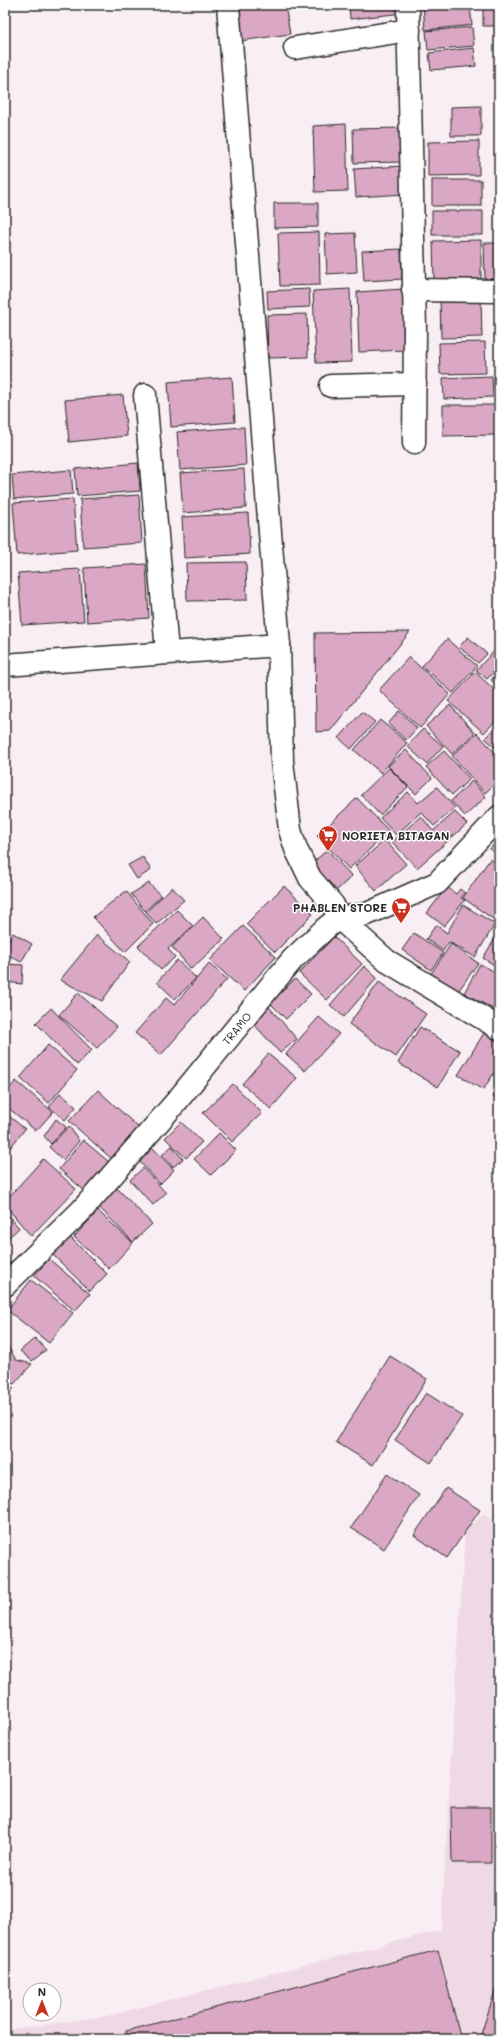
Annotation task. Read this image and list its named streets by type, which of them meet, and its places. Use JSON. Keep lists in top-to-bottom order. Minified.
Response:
{"streets":{"street":["TRAMO"]},"places":{"supermarket":["NORIETA BITAGAN","PHABLEN STORE"]},"north":"top"}
